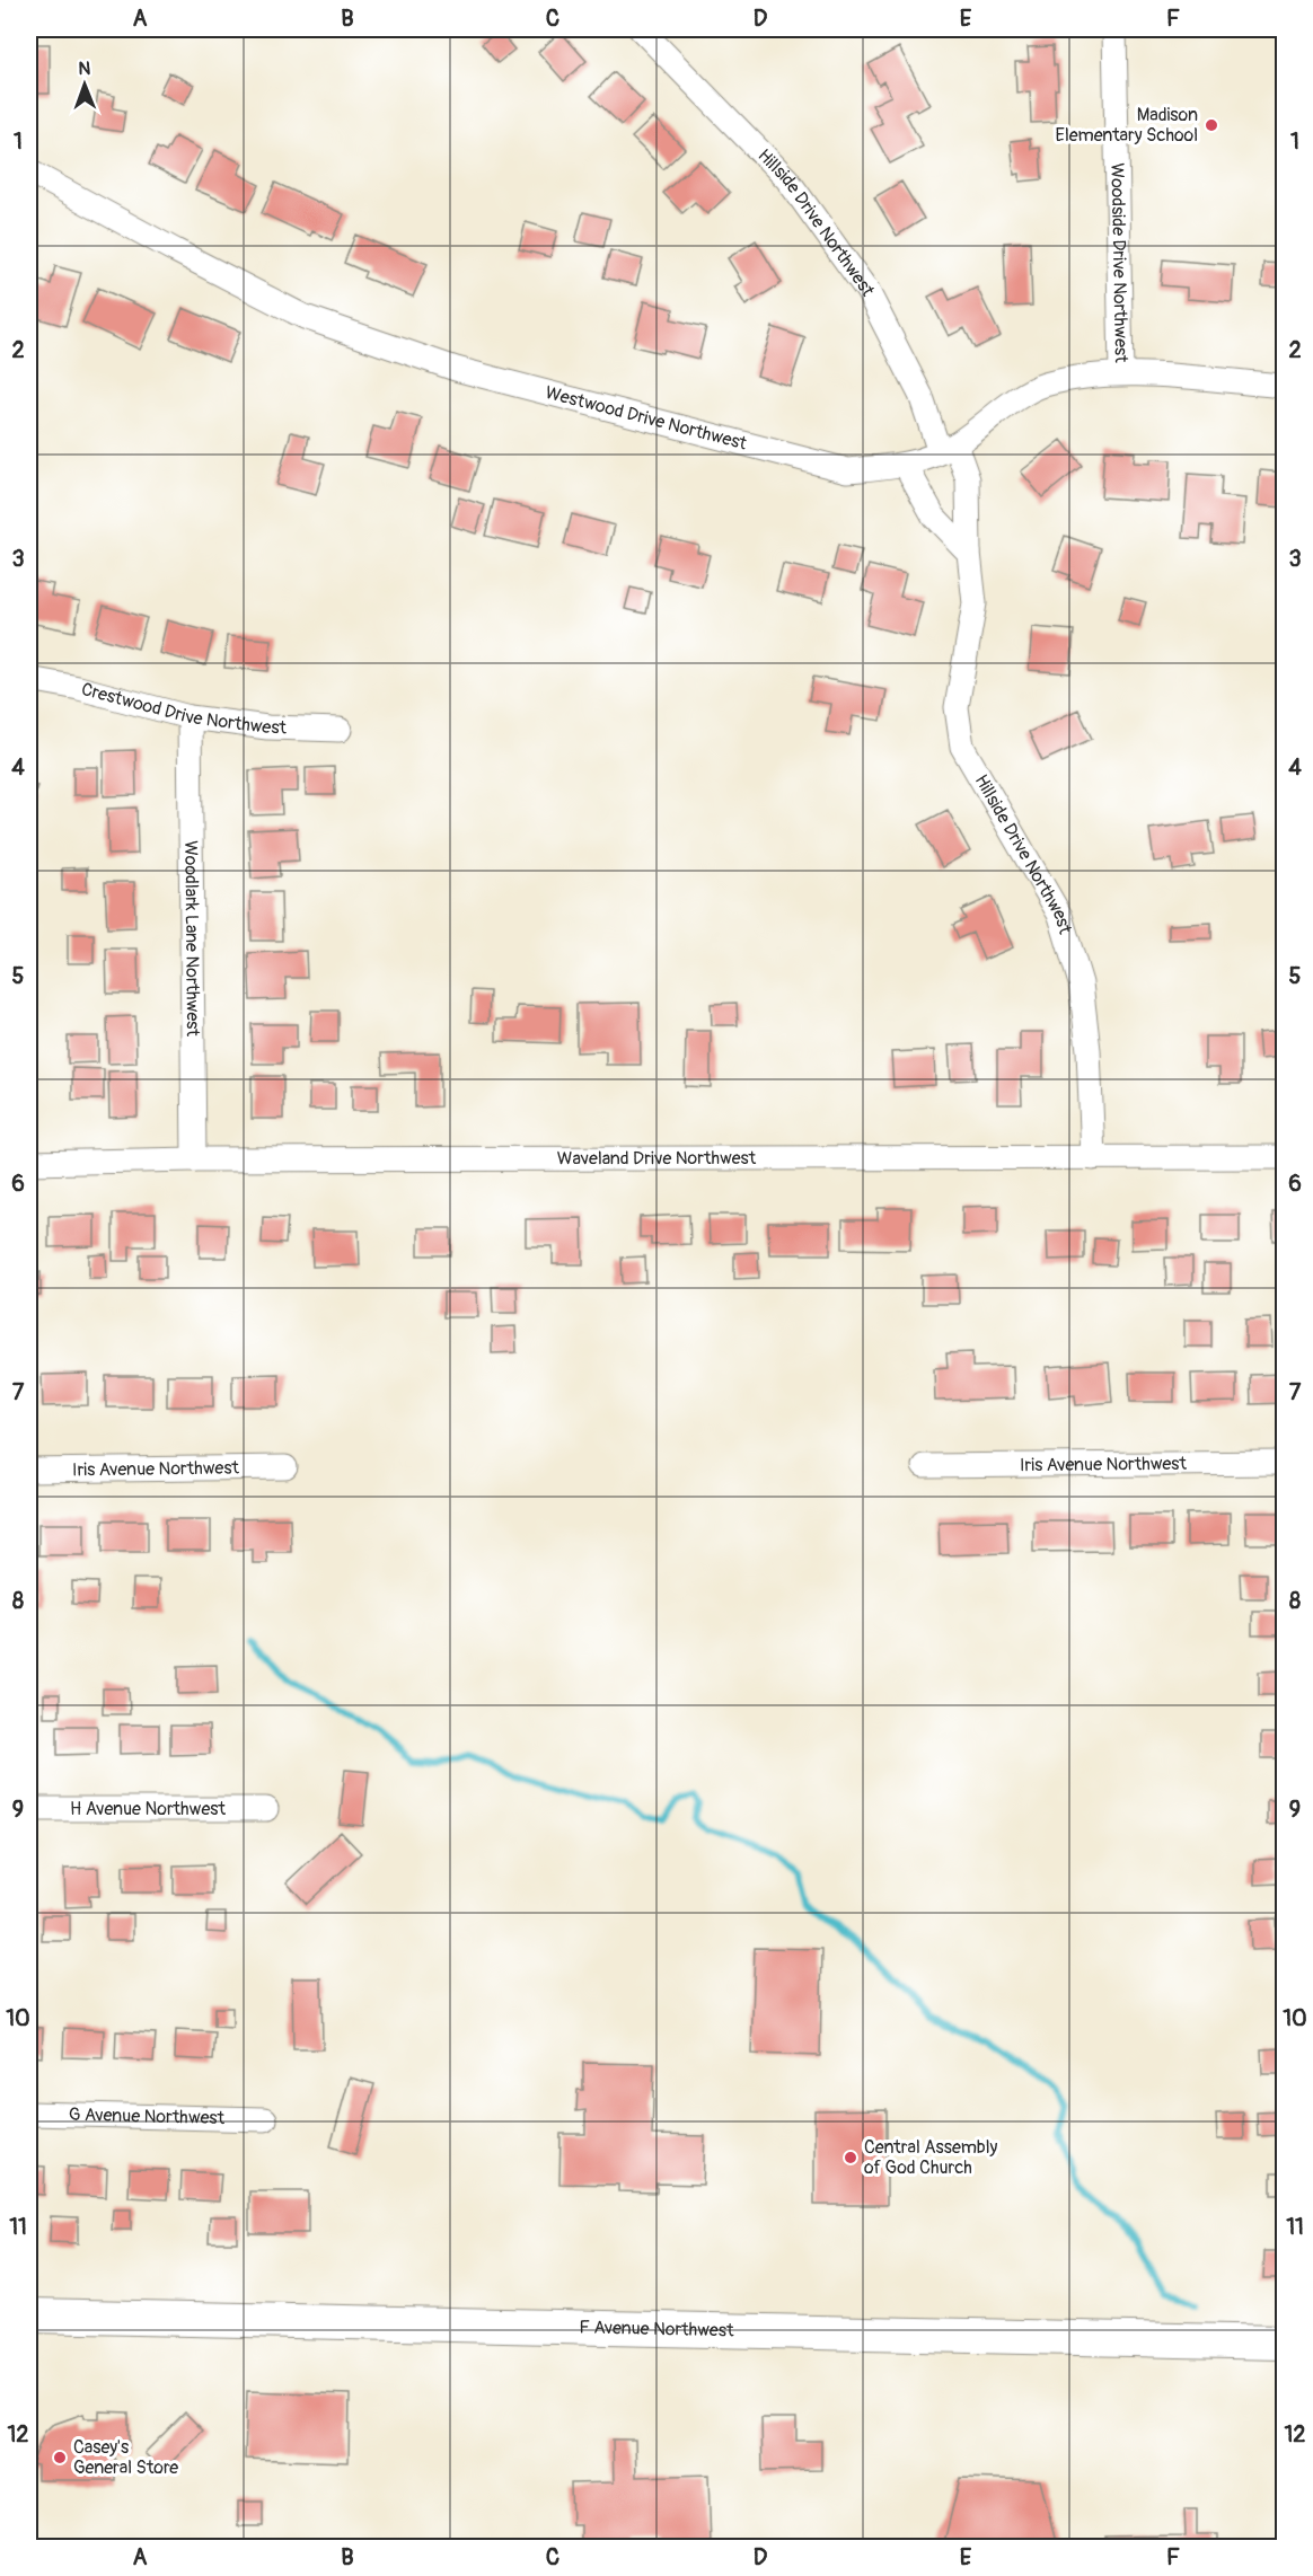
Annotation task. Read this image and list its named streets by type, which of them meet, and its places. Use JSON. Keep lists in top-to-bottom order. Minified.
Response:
{"streets":{"main road":["F Avenue Northwest"],"street":["Hillside Drive Northwest","Woodside Drive Northwest","Westwood Drive Northwest","Crestwood Drive Northwest","Woodlark Lane Northwest","Waveland Drive Northwest","Iris Avenue Northwest","H Avenue Northwest","G Avenue Northwest"]},"crossings":[["Hillside Drive Northwest","Westwood Drive Northwest"],["Hillside Drive Northwest","Waveland Drive Northwest"],["Woodside Drive Northwest","Westwood Drive Northwest"],["Crestwood Drive Northwest","Woodlark Lane Northwest"],["Woodlark Lane Northwest","Waveland Drive Northwest"]],"places":["Madison Elementary School","Central Assembly of God Church","Casey's General Store"],"north":"top","grid":{"columns":["A","B","C","D","E","F"],"rows":["1","2","3","4","5","6","7","8","9","10","11","12"]}}
